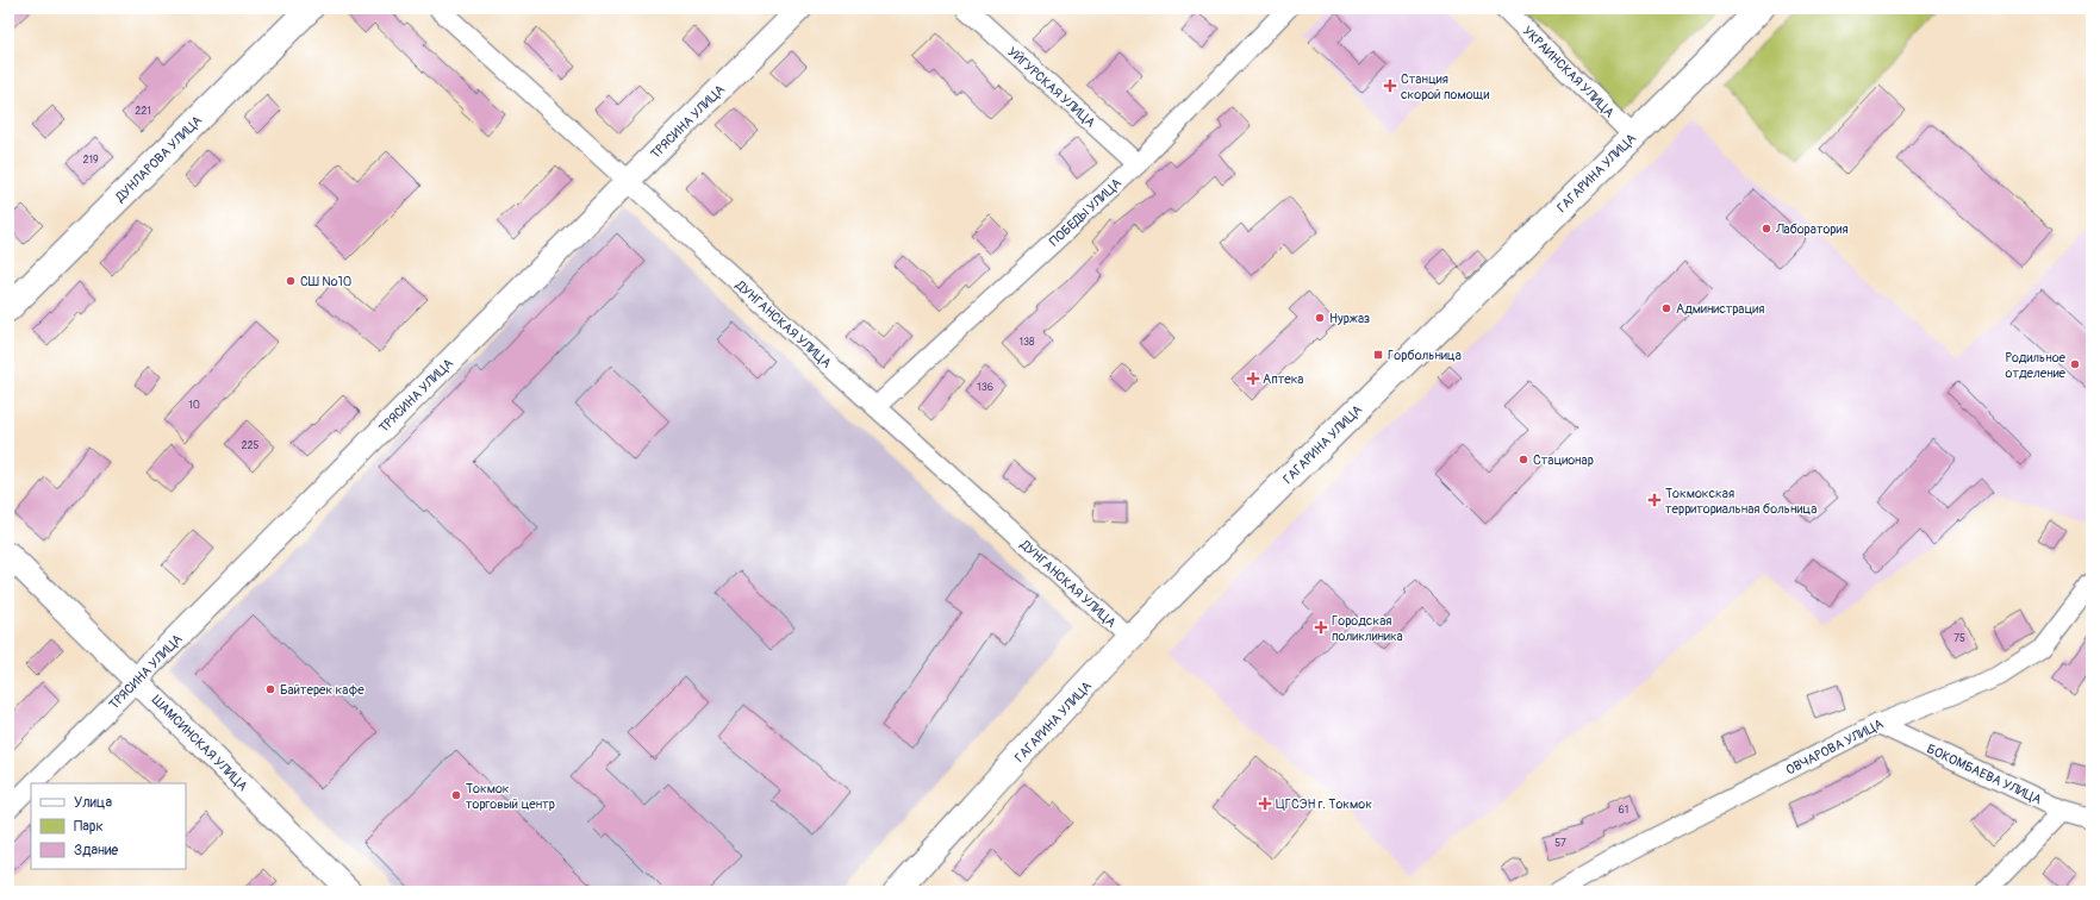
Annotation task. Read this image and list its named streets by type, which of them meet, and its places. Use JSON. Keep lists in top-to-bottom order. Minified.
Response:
{"streets":{"main road":["ДУНЛАРОВА УЛИЦА","ГАГАРИНА УЛИЦА"],"street":["УКРАИНСКАЯ УЛИЦА","УЙГУРСКАЯ УЛИЦА","ТРЯСИНА УЛИЦА","ПОБЕДЫ УЛИЦА","ДУНГАНСКАЯ УЛИЦА","ШАМСИНСКАЯ УЛИЦА","ОВЧАРОВА УЛИЦА","БОКОМБАЕВА УЛИЦА"]},"crossings":[["УКРАИНСКАЯ УЛИЦА","ГАГАРИНА УЛИЦА"],["УЙГУРСКАЯ УЛИЦА","ПОБЕДЫ УЛИЦА"],["ТРЯСИНА УЛИЦА","ДУНГАНСКАЯ УЛИЦА"],["ТРЯСИНА УЛИЦА","ШАМСИНСКАЯ УЛИЦА"],["ГАГАРИНА УЛИЦА","ДУНГАНСКАЯ УЛИЦА"],["ПОБЕДЫ УЛИЦА","ДУНГАНСКАЯ УЛИЦА"],["ОВЧАРОВА УЛИЦА","БОКОМБАЕВА УЛИЦА"]],"places":{"health":["Станция скорой помощи","Аптека","Токмокская территориальная больница","Городская поликлиника","ЦГСЭН г. Токмок"],"other":["Лаборатория","СШ №10","Администрация","Нуржаз","Родильное отделение","Cтационар","Байтерек кафе","Токмок торговый центр"],"transit":["Горбольница"]},"house_numbers":["221","219","138","136","10","225","75","61","57"],"legend":["Улица","Парк","Здание"]}
